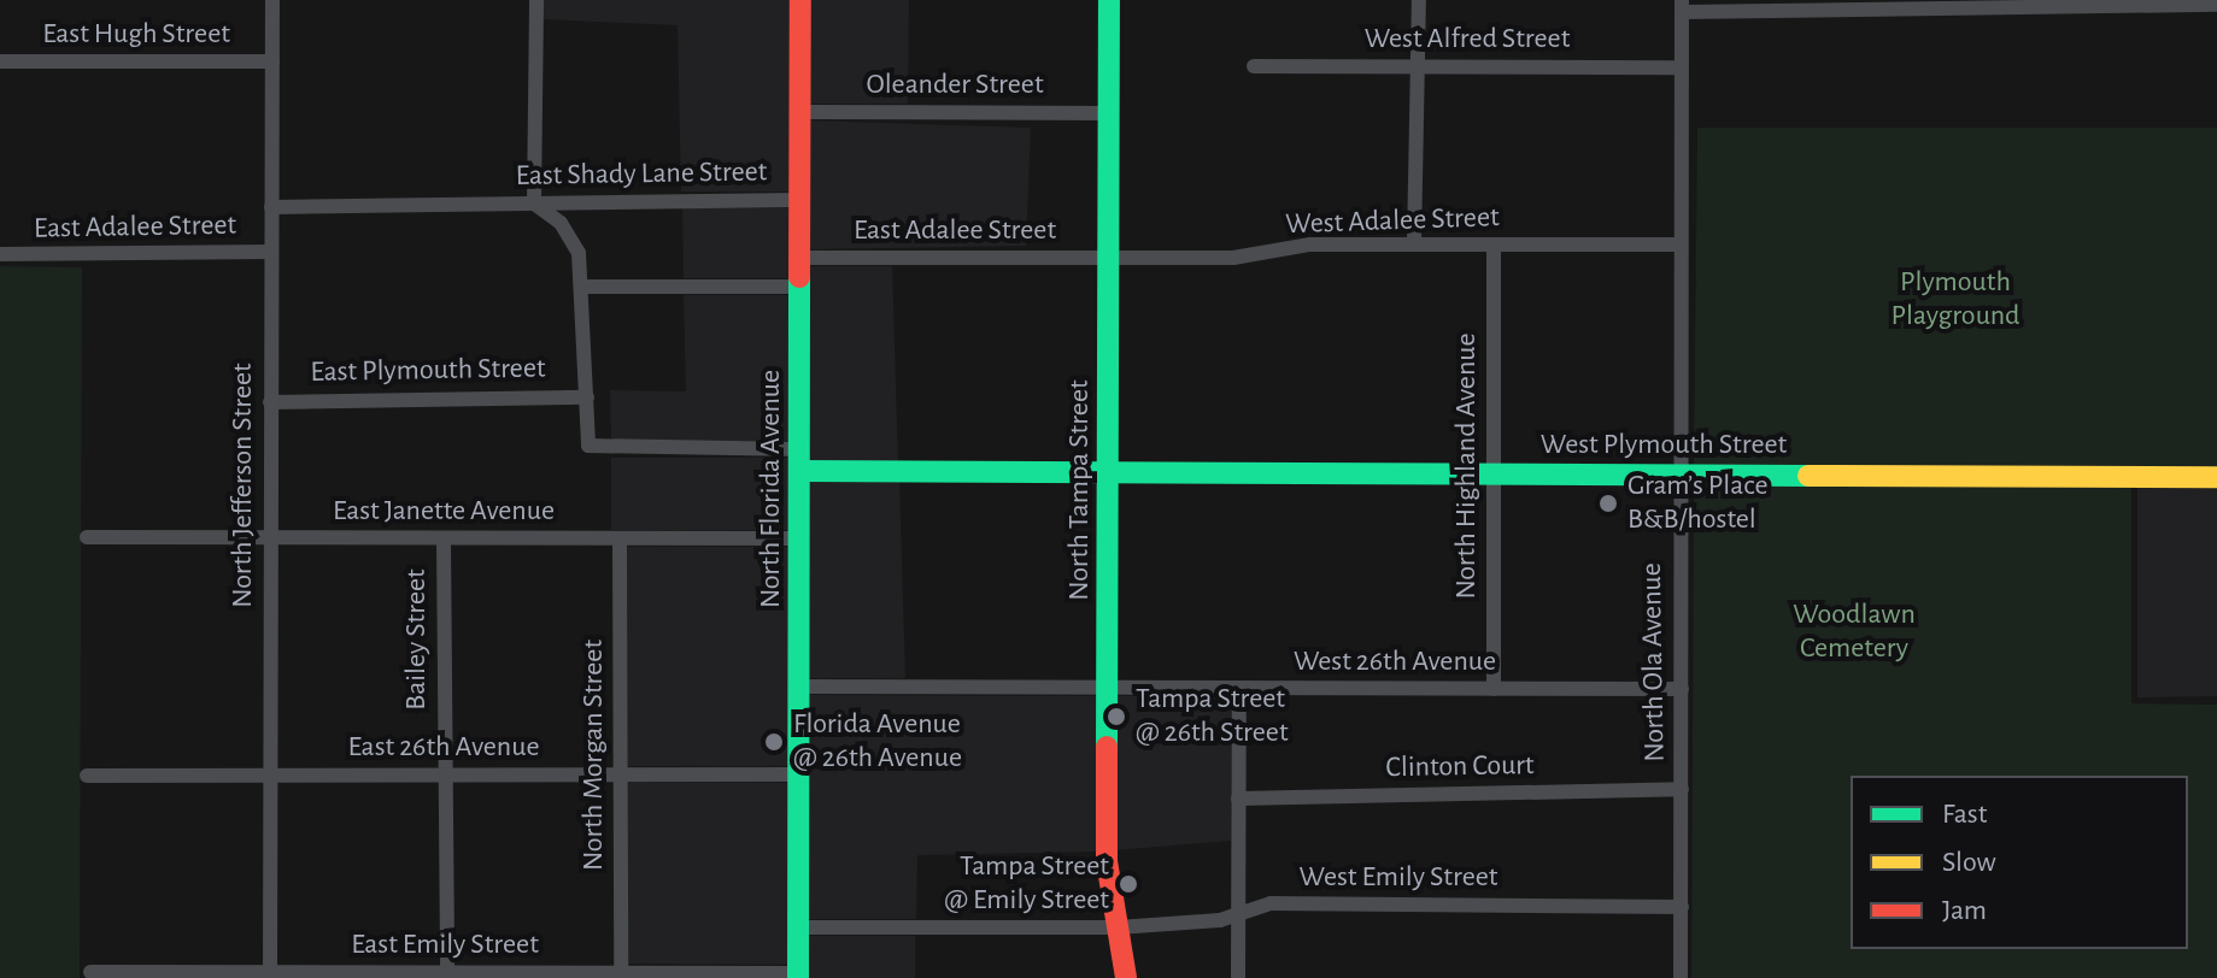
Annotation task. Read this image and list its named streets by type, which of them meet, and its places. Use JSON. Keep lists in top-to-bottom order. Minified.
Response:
{"streets":{"main road":["West Plymouth Street","North Florida Avenue","North Tampa Street"],"street":["East Hugh Street","West Alfred Street","Oleander Street","East Shady Lane Street","West Adalee Street","East Adalee Street","East Plymouth Street","North Highland Avenue","North Jefferson Street","East Janette Avenue","Bailey Street","West 26th Avenue","North Ola Avenue","East 26th Avenue","North Morgan Street","Clinton Court","West Emily Street","East Emily Street"]},"crossings":[["East Hugh Street","North Jefferson Street"],["West Alfred Street","North Ola Avenue"],["Oleander Street","North Florida Avenue"],["Oleander Street","North Tampa Street"],["East Shady Lane Street","East Adalee Street"],["East Shady Lane Street","North Florida Avenue"],["West Adalee Street","East Adalee Street"],["West Adalee Street","North Highland Avenue"],["West Adalee Street","North Tampa Street"],["West Adalee Street","North Ola Avenue"],["East Adalee Street","North Jefferson Street"],["East Adalee Street","North Florida Avenue"],["East Adalee Street","North Tampa Street"],["East Plymouth Street","North Jefferson Street"],["West Plymouth Street","North Highland Avenue"],["West Plymouth Street","North Tampa Street"],["West Plymouth Street","North Ola Avenue"],["North Highland Avenue","West 26th Avenue"],["North Jefferson Street","East Janette Avenue"],["North Jefferson Street","East 26th Avenue"],["North Jefferson Street","East Emily Street"],["North Florida Avenue","East Janette Avenue"],["North Florida Avenue","East 26th Avenue"],["North Florida Avenue","East Emily Street"],["North Tampa Street","West 26th Avenue"],["North Tampa Street","West Emily Street"],["East Janette Avenue","Bailey Street"],["East Janette Avenue","North Morgan Street"],["Bailey Street","East 26th Avenue"],["Bailey Street","East Emily Street"],["West 26th Avenue","North Ola Avenue"],["North Ola Avenue","Clinton Court"],["North Ola Avenue","West Emily Street"],["East 26th Avenue","North Morgan Street"],["North Morgan Street","East Emily Street"]],"parks":["Plymouth Playground","Woodlawn Cemetery"],"places":["Gram’s Place B&B/hostel","Tampa Street @ 26th Street","Florida Avenue @ 26th Avenue","Tampa Street @ Emily Street"],"legend":["Fast","Slow","Jam"]}
